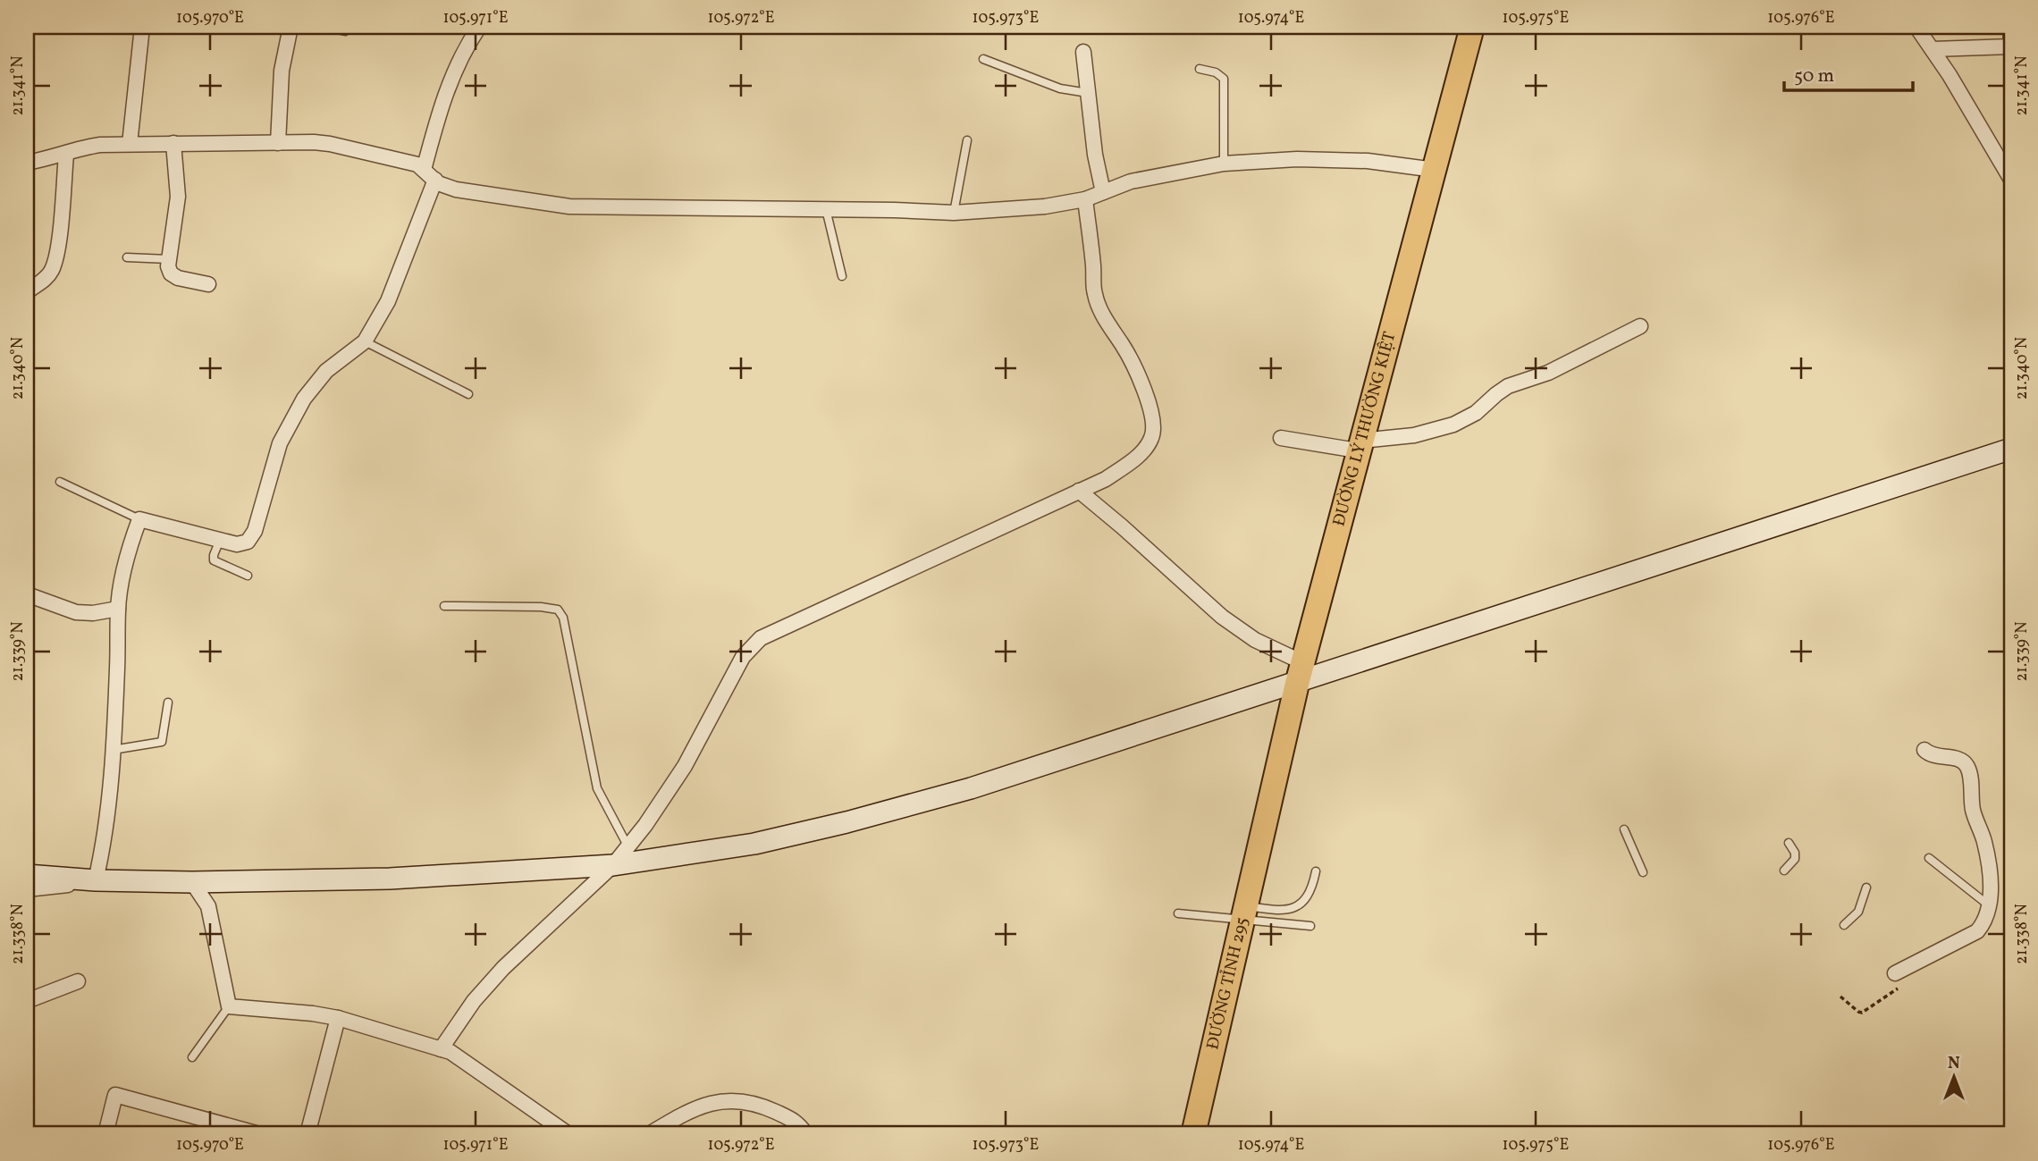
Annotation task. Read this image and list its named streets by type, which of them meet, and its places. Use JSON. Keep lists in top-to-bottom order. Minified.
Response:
{"streets":{"main road":["ĐƯỜNG LÝ THƯỜNG KIỆT","ĐƯỜNG TỈNH 295"]},"crossings":[["ĐƯỜNG LÝ THƯỜNG KIỆT","ĐƯỜNG TỈNH 295"]],"scale_bar":"50 m","north":"top","coordinates":["105.970°E","105.971°E","105.972°E","105.973°E","105.974°E","105.975°E","105.976°E","21.341°N","21.340°N","21.339°N","21.338°N"]}
